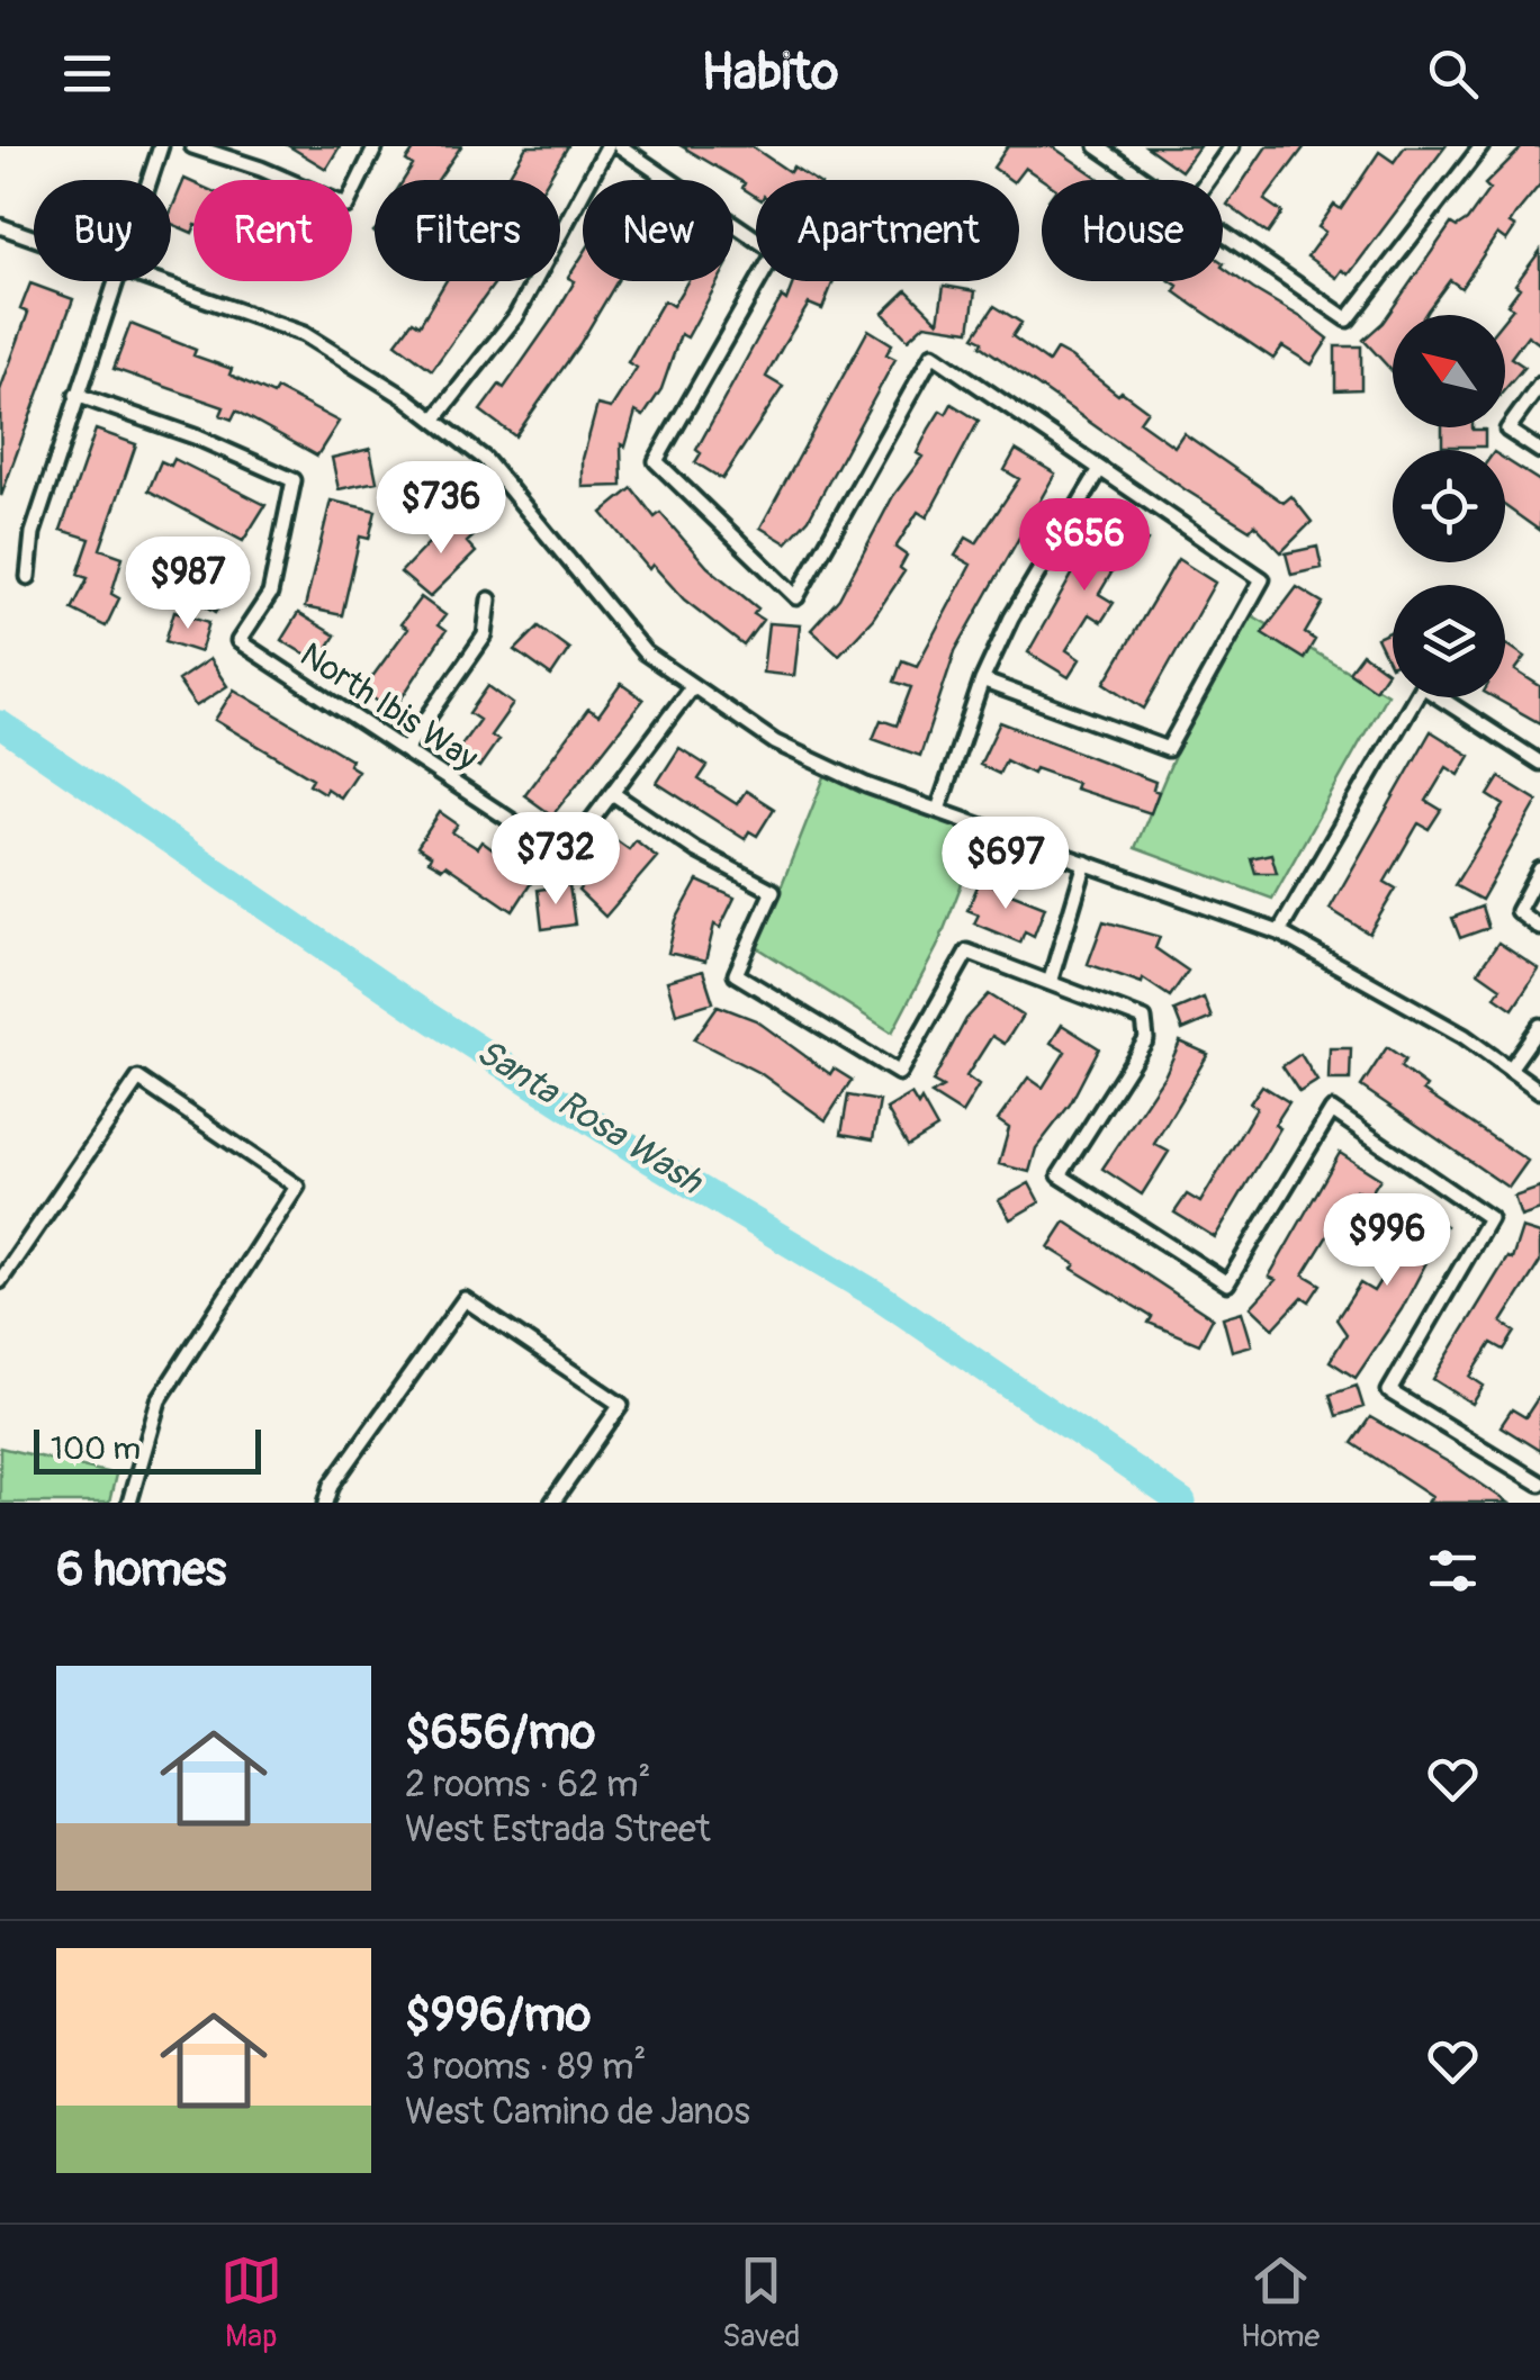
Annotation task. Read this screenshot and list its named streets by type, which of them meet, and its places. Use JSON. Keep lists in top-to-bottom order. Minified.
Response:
{"streets":{"street":["North Ibis Way"]},"water":["Santa Rosa Wash"],"scale_bar":"100 m","north":"top left","page":{"header":"Habito","chip":["Buy","Rent","Filters","New","Apartment","House"],"price":["$736","$656","$987","$732","$697","$996"],"scale":"100 m","heading":"6 homes","list":[{"name":"$656/mo","note":"2 rooms · 62 m² · West Estrada Street"},{"name":"$996/mo","note":"3 rooms · 89 m² · West Camino de Janos"}],"tabs":["Map","Saved","Home"]}}
